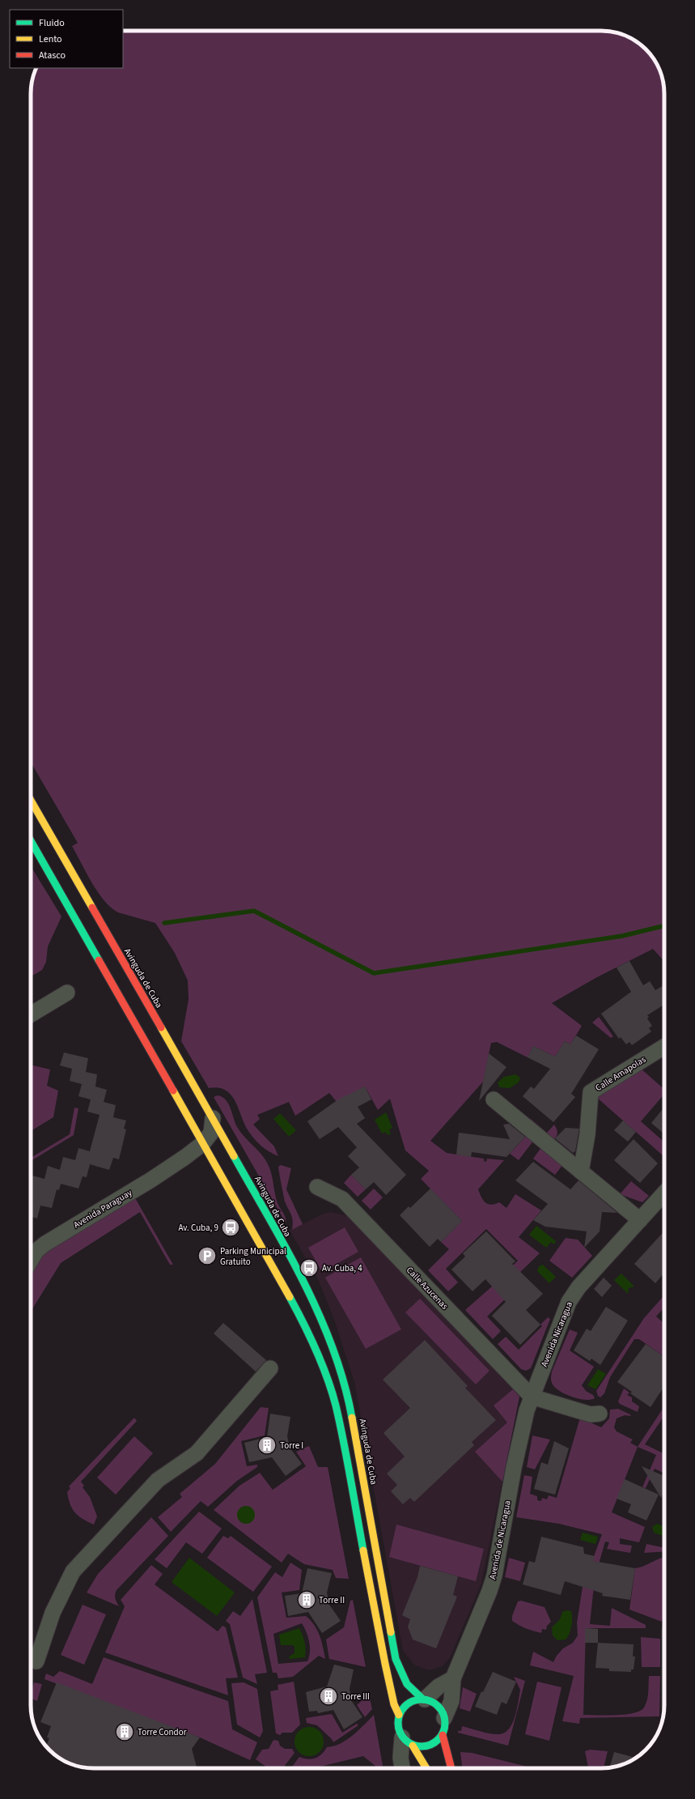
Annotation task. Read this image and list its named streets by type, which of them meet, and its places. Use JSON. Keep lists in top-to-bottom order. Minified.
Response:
{"streets":{"main road":["Avinguda de Cuba"],"street":["Calle Amapolas","Avenida Paraguay","Calle Azucenas","Avenida Nicaragua","Avenida de Nicaragua"]},"crossings":[["Avinguda de Cuba","Avenida de Nicaragua"],["Calle Azucenas","Avenida Nicaragua"],["Calle Azucenas","Avenida de Nicaragua"],["Avenida Nicaragua","Avenida de Nicaragua"]],"places":{"bus stop":["Av. Cuba, 9","Av. Cuba, 4"],"parking":["Parking Municipal Gratuito"],"building":["Torre I","Torre II","Torre III","Torre Condor"]},"legend":["Fluido","Lento","Atasco"]}
